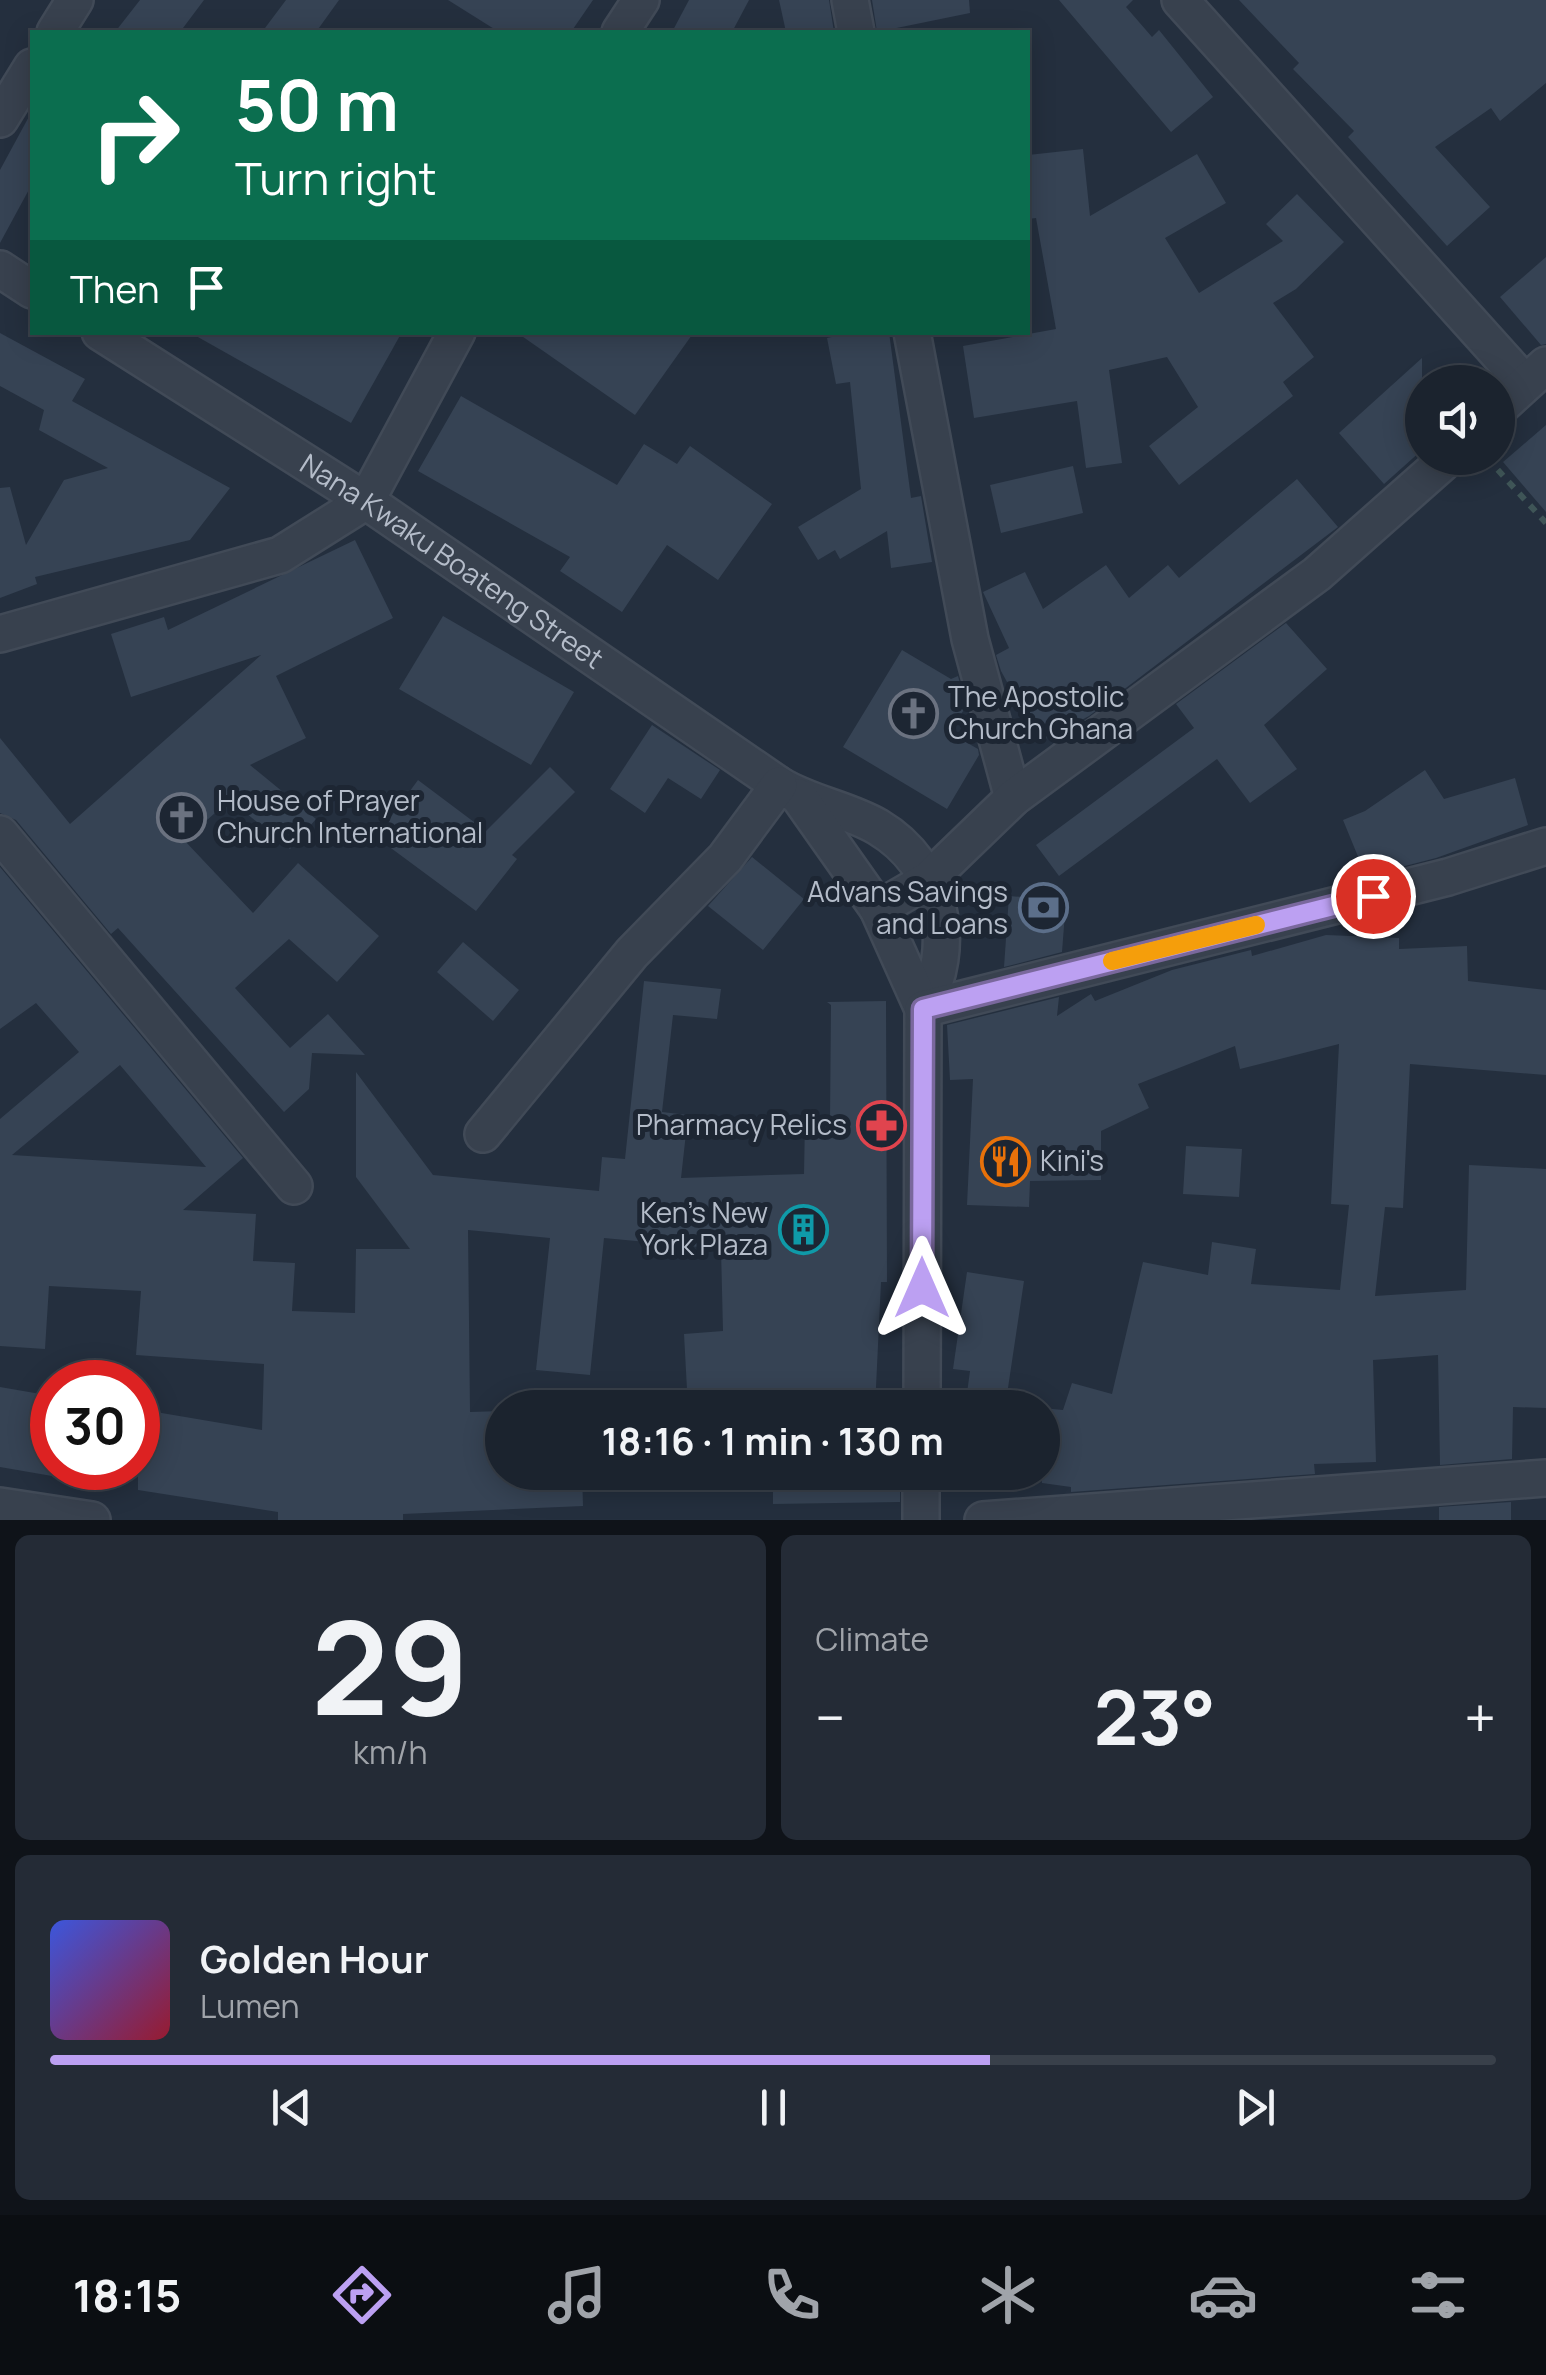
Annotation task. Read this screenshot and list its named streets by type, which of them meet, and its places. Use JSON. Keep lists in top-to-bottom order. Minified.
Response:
{"streets":{"street":["Nana Kwaku Boateng Street"]},"places":{"church":["The Apostolic Church Ghana","House of Prayer Church International"],"bank":["Advans Savings and Loans"],"pharmacy":["Pharmacy Relics"],"restaurant":["Kini's"],"building":["Ken's New York Plaza"]},"page":{"turn":["50 m","Turn right"],"then":"Then","limit":"30","trip":"18:16 · 1 min · 130 m","tile":[["29","km/h"],"Climate"],"heat":["−","23°","+"],"song":["Golden Hour","Lumen"],"tabs":"18:15"}}
